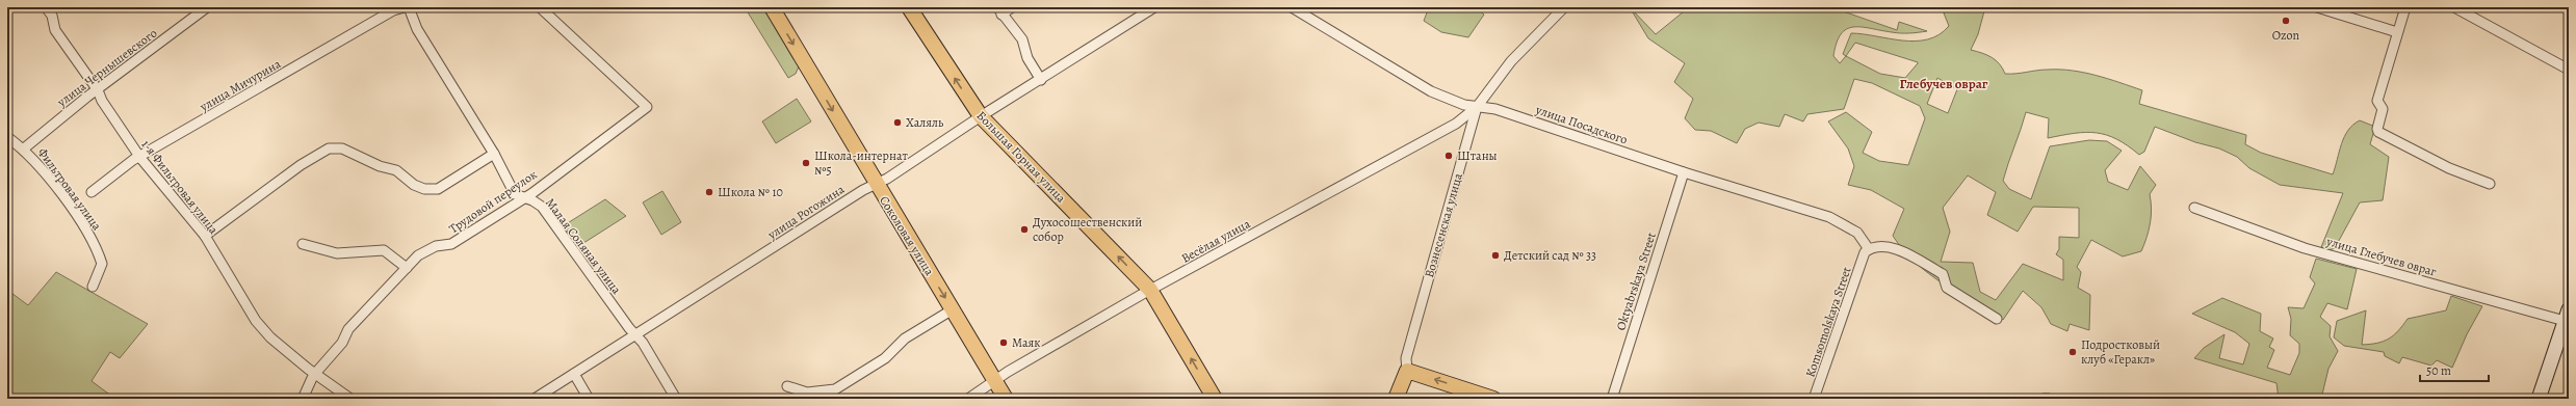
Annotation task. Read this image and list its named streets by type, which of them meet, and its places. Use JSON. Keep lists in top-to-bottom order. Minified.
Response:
{"streets":{"main road":["Большая Горная улица","Вознесенская улица","Соколовая улица"],"street":["улица Чернышевского","улица Мичурина","улица Посадского","1-я Фильтровая улица","Фильтровая улица","Трудовой переулок","улица Рогожина","Весёлая улица","Малая Соляная улица","улица Глебучев овраг","Oktyabrskaya Street","Komsomolskaya Street"]},"crossings":[["улица Чернышевского","1-я Фильтровая улица"],["улица Чернышевского","Фильтровая улица"],["улица Мичурина","1-я Фильтровая улица"],["улица Посадского","Вознесенская улица"],["улица Посадского","Весёлая улица"],["улица Посадского","Oktyabrskaya Street"],["улица Посадского","Komsomolskaya Street"],["Большая Горная улица","улица Рогожина"],["Большая Горная улица","Весёлая улица"],["1-я Фильтровая улица","Трудовой переулок"],["Трудовой переулок","Малая Соляная улица"],["улица Рогожина","Соколовая улица"],["улица Рогожина","Малая Соляная улица"],["Вознесенская улица","Весёлая улица"],["Соколовая улица","Весёлая улица"]],"one_way":["Большая Горная улица","Соколовая улица"],"districts":["Глебучев овраг"],"places":["Ozon","Халяль","Штаны","Школа-интернат №5","Школа № 10","Духосошественский собор","Детский сад № 33","Маяк","Подростковый клуб «Геракл»"],"scale_bar":"50 m"}
